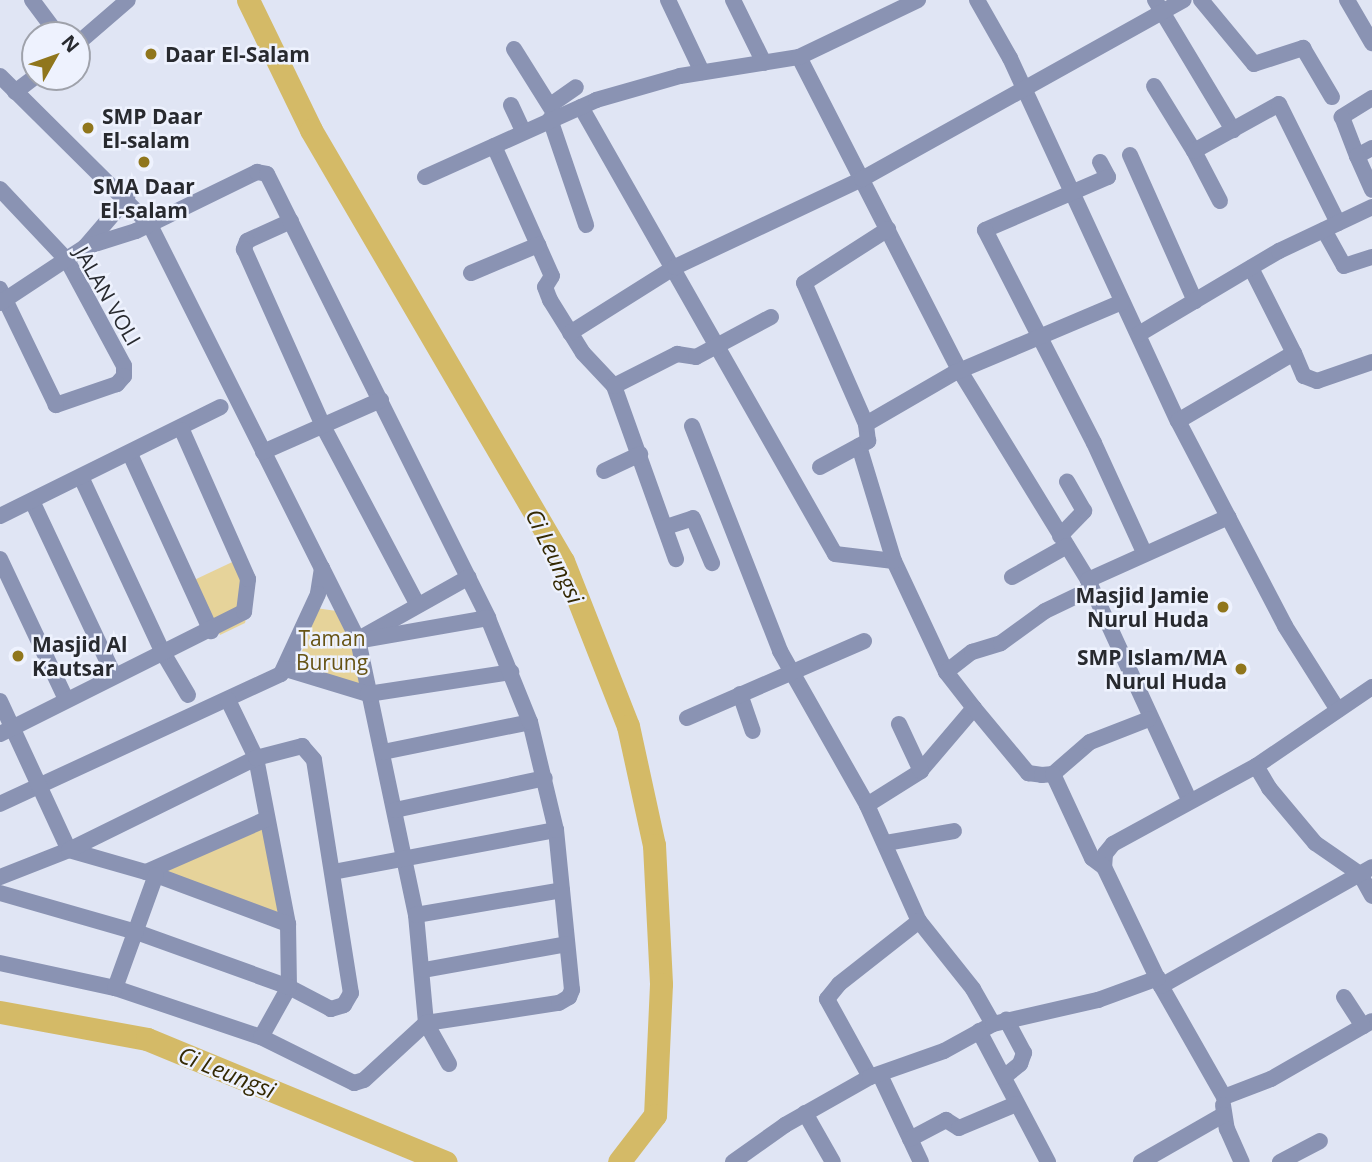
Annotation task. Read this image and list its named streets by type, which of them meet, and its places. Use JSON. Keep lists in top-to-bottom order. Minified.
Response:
{"streets":{"street":["JALAN VOLI"]},"water":["Ci Leungsi"],"parks":["Taman Burung"],"places":["Daar El-Salam","SMP Daar El-salam","SMA Daar El-salam","Masjid Jamie Nurul Huda","Masjid Al Kautsar","SMP Islam/MA Nurul Huda"],"north":"top right"}
